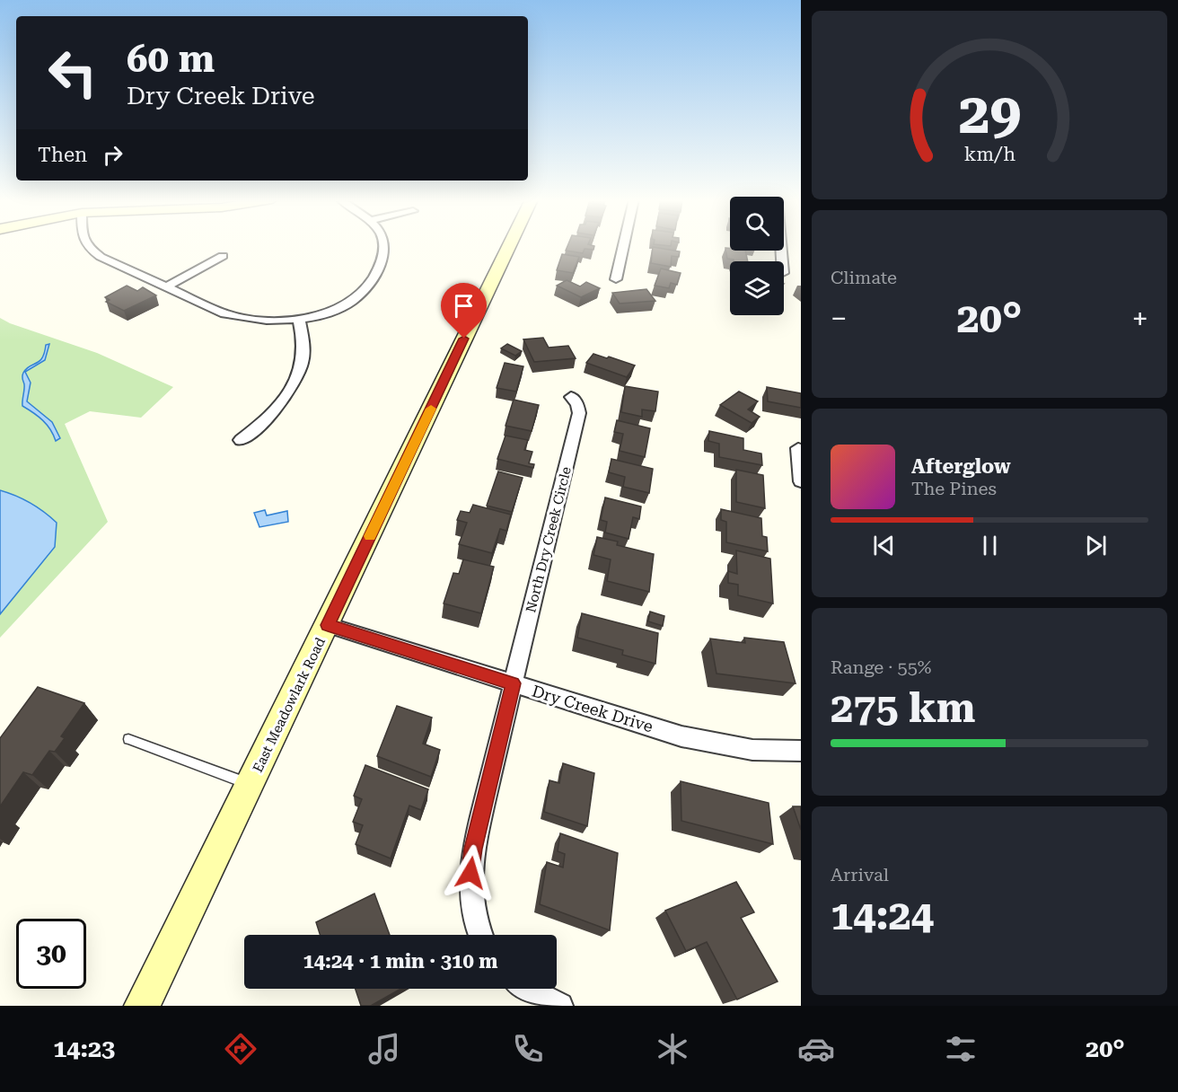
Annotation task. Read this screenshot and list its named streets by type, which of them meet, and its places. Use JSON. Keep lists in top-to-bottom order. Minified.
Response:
{"streets":{"main road":["East Meadowlark Road"],"street":["North Dry Creek Circle","Dry Creek Drive"]},"crossings":[["North Dry Creek Circle","Dry Creek Drive"],["East Meadowlark Road","Dry Creek Drive"]],"page":{"turn":["60 m","Dry Creek Drive"],"then":"Then","tile":["Climate",["Range · 55%","275 km"],["Arrival","14:24"]],"heat":["−","20°","+"],"song":["Afterglow","The Pines"],"limit":"30","trip":"14:24 · 1 min · 310 m","tabs":["14:23","20°"],"gauge":["29","km/h"]}}
